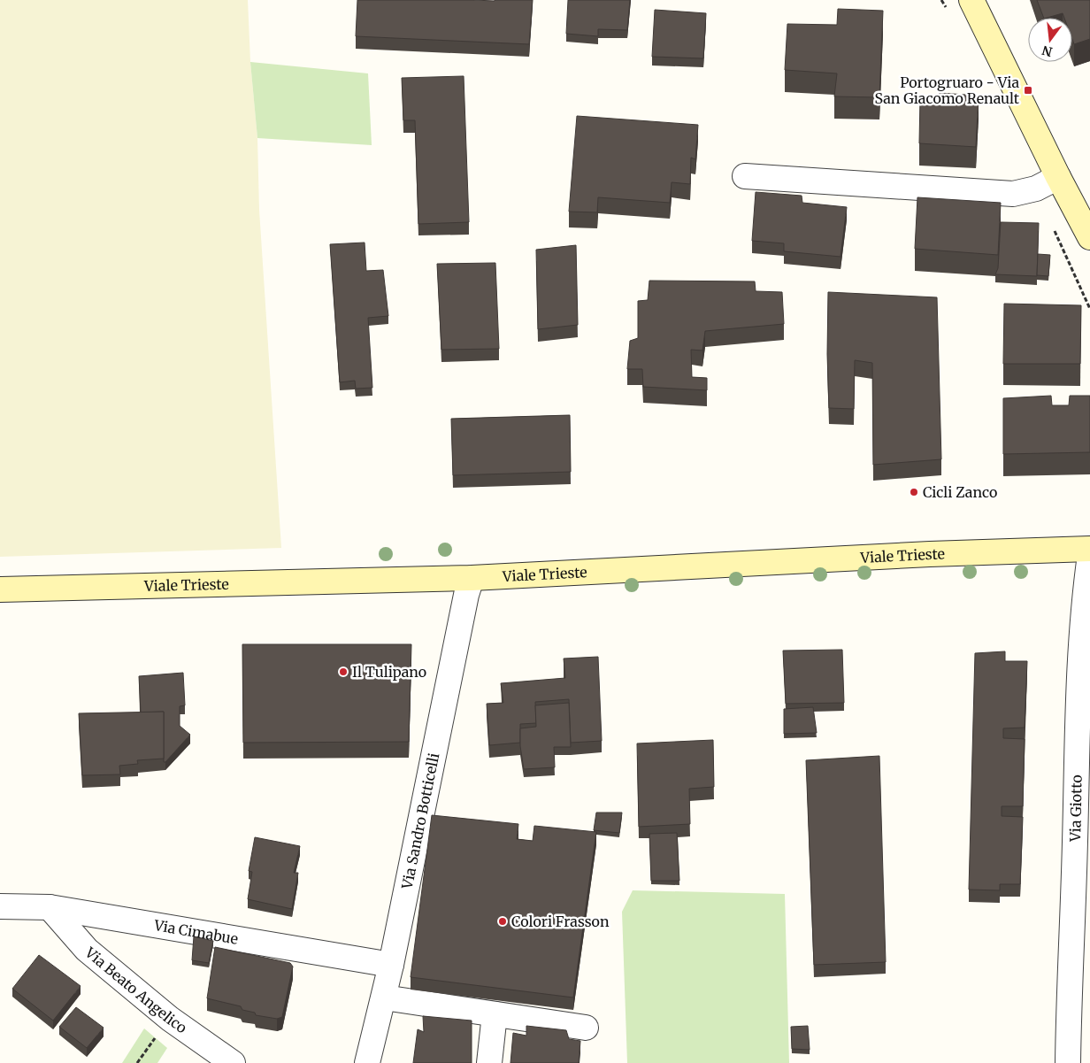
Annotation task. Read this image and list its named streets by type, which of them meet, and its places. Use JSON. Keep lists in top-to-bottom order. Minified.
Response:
{"streets":{"main road":["Viale Trieste"],"street":["Via Giotto","Via Sandro Botticelli","Via Cimabue","Via Beato Angelico"]},"crossings":[["Viale Trieste","Via Sandro Botticelli"],["Via Sandro Botticelli","Via Cimabue"],["Via Cimabue","Via Beato Angelico"]],"places":{"transit":["Portogruaro - Via San Giacomo Renault"],"other":["Cicli Zanco","Il Tulipano","Colori Frasson"]},"north":"bottom"}
